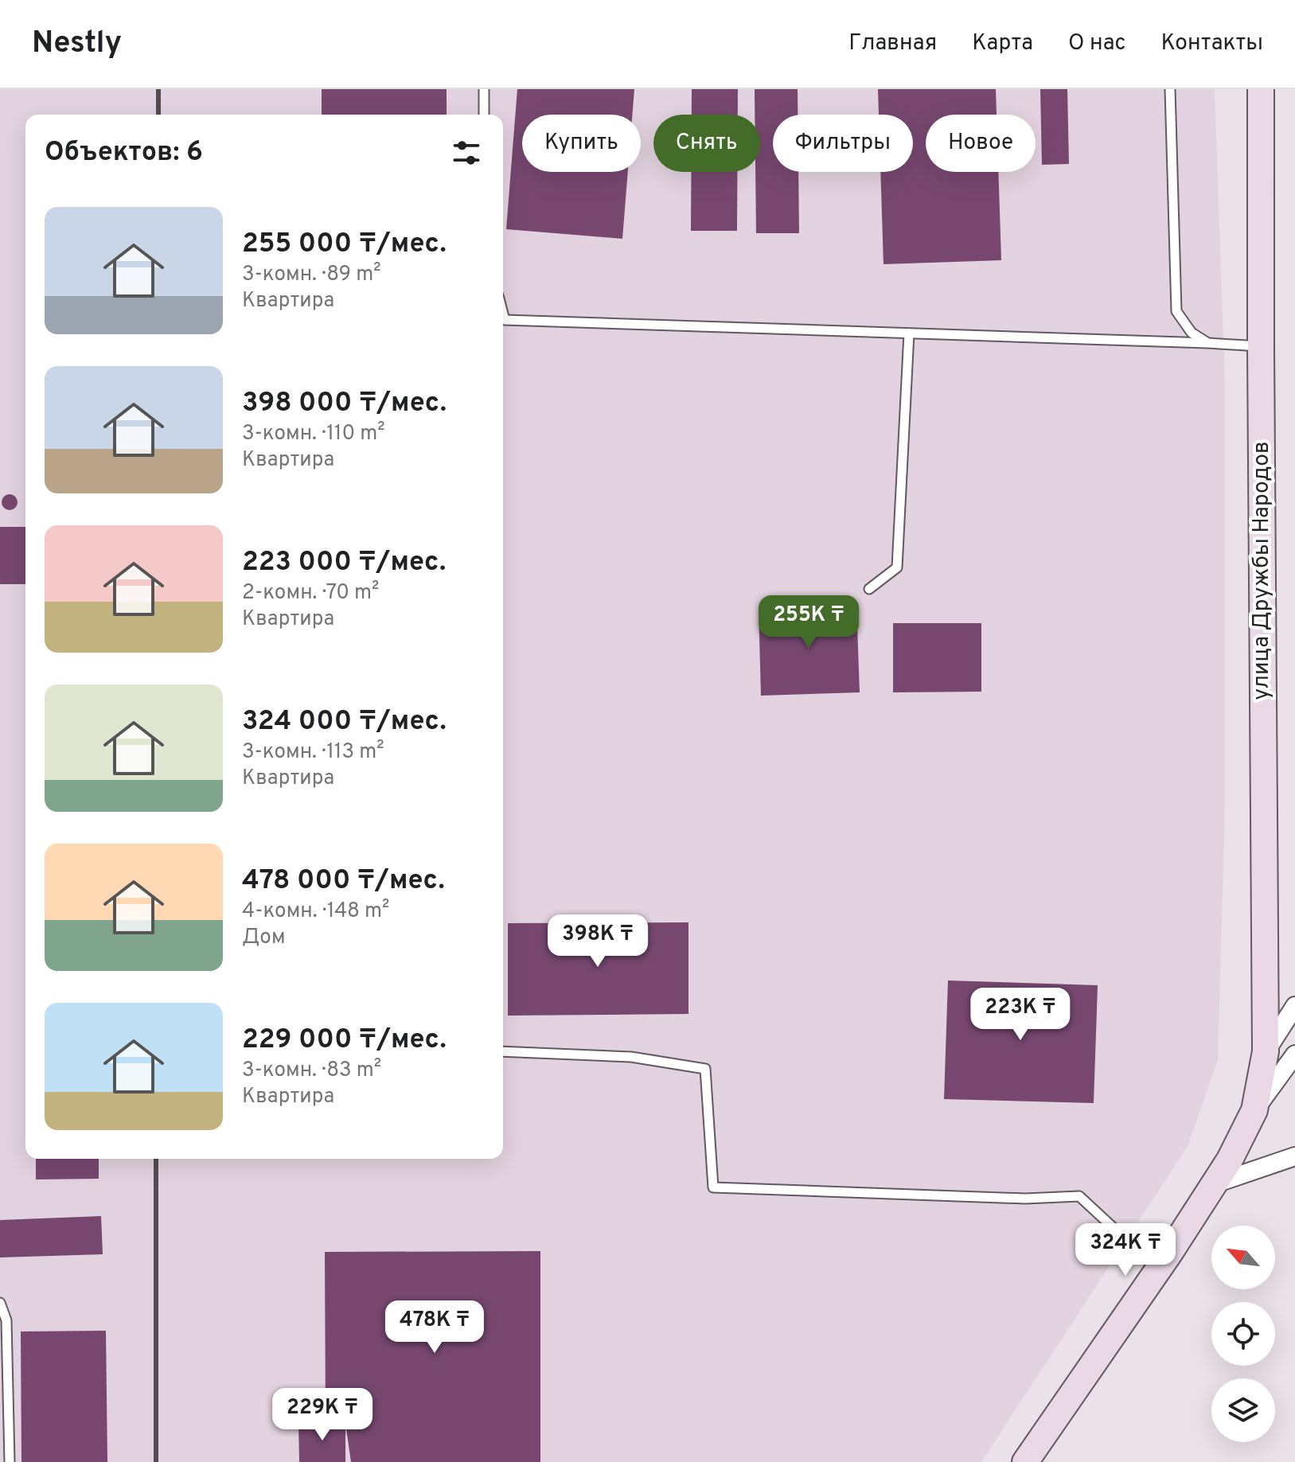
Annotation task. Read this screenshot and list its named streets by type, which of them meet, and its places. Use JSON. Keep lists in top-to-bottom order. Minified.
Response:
{"streets":{"street":["улица Дружбы Народов"]},"north":"top left","page":{"header":"Nestly","nav":["Главная","Карта","О нас","Контакты"],"chip":["Купить","Снять","Фильтры","Новое"],"heading":"Объектов: 6","list":[{"name":"255 000 ₸/мес.","note":"3-комн. · 89 m² · Квартира"},{"name":"398 000 ₸/мес.","note":"3-комн. · 110 m² · Квартира"},{"name":"223 000 ₸/мес.","note":"2-комн. · 70 m² · Квартира"},{"name":"324 000 ₸/мес.","note":"3-комн. · 113 m² · Квартира"},{"name":"478 000 ₸/мес.","note":"4-комн. · 148 m² · Дом"},{"name":"229 000 ₸/мес.","note":"3-комн. · 83 m² · Квартира"}],"price":["255K ₸","398K ₸","223K ₸","324K ₸","478K ₸","229K ₸"]}}
